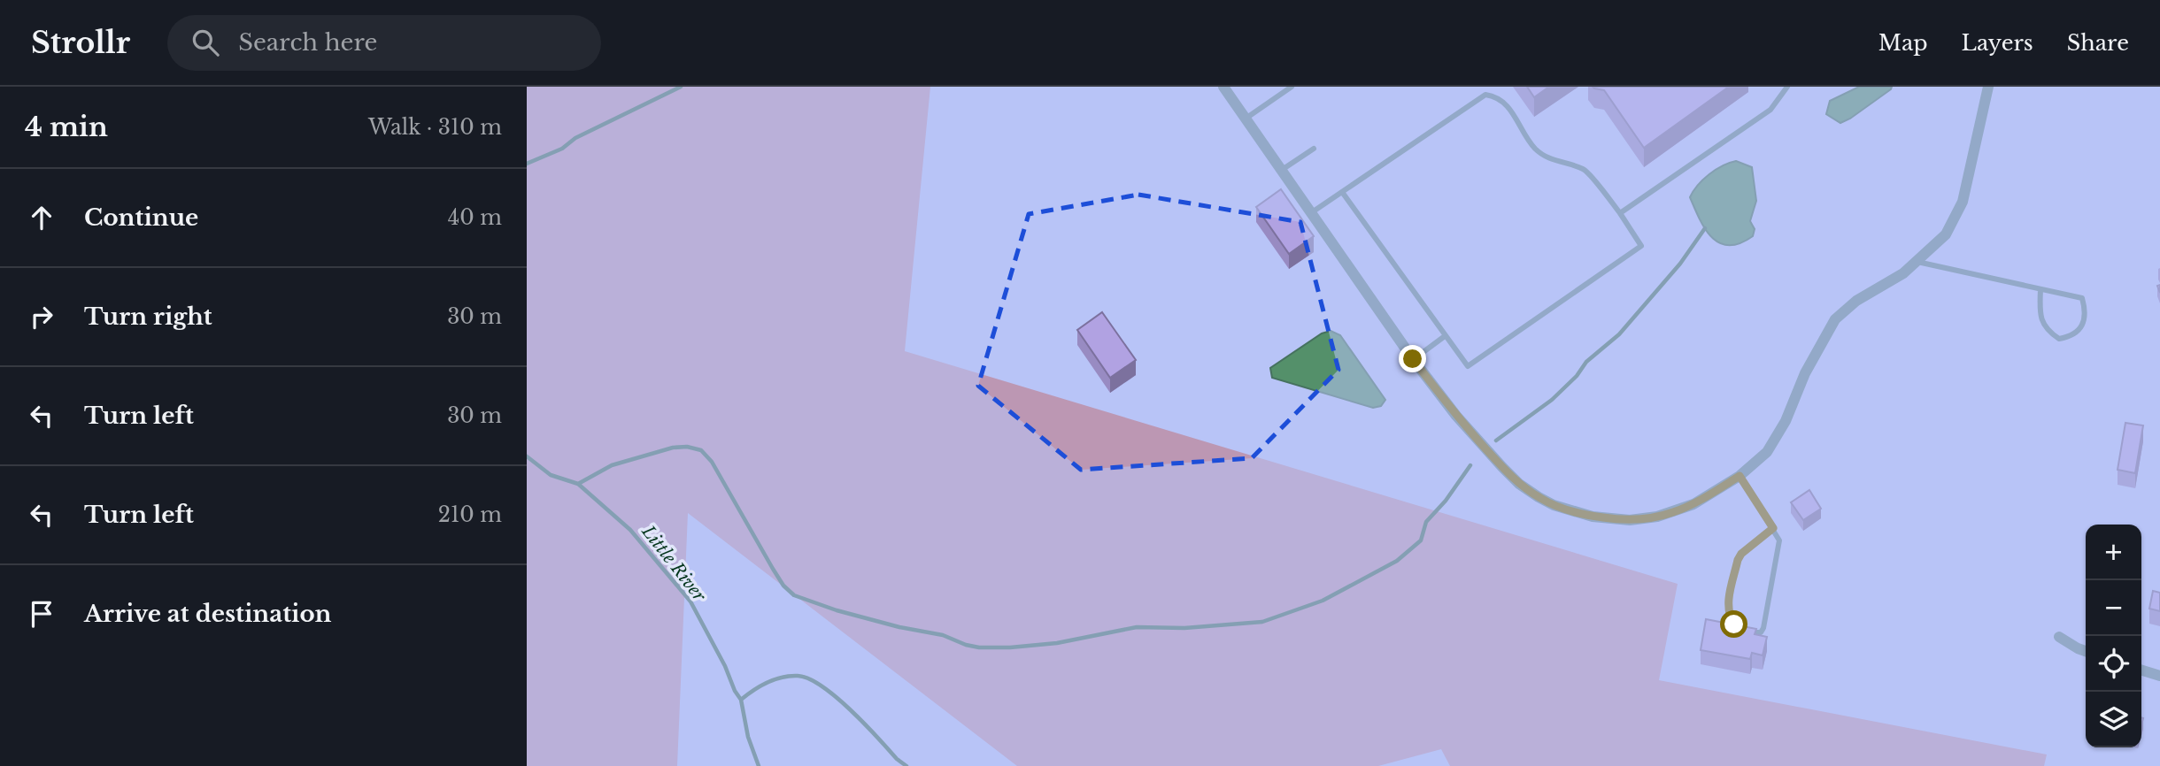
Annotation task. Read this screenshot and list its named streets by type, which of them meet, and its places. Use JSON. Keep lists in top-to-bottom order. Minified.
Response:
{"water":["Little River"],"page":{"header":"Strollr","search":"Search here","nav":["Map","Layers","Share"],"heading":["4 min","Walk · 310 m"],"list":[["Continue","40 m"],["Turn right","30 m"],["Turn left","30 m"],["Turn left","210 m"],"Arrive at destination"],"map_buttons":["+","−"]}}
